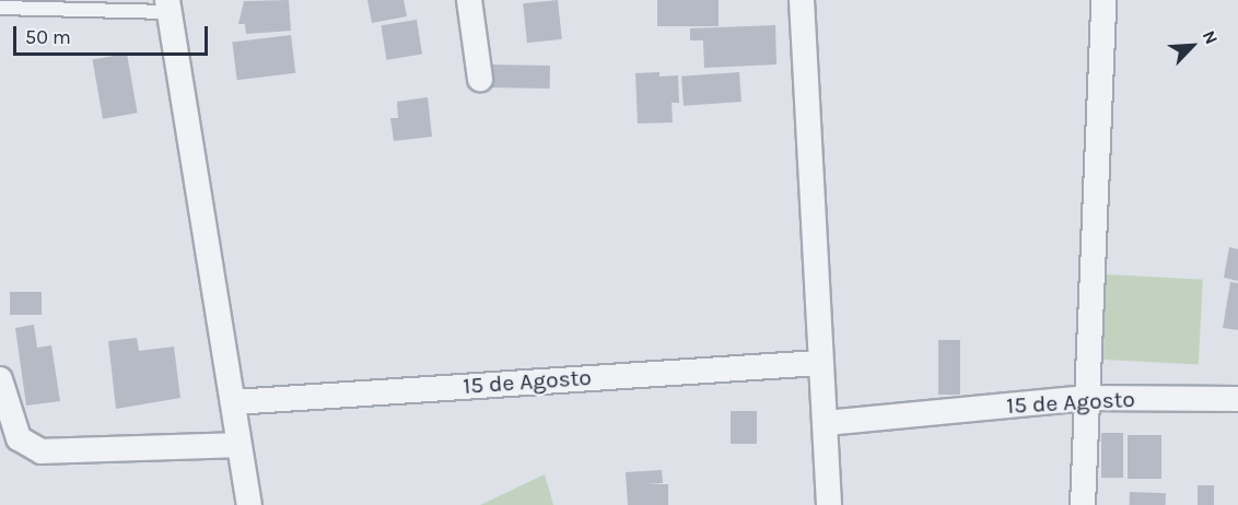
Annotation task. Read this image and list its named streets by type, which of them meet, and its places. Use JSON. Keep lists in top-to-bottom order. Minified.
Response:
{"streets":{"street":["15 de Agosto"]},"scale_bar":"50 m","north":"top right"}
